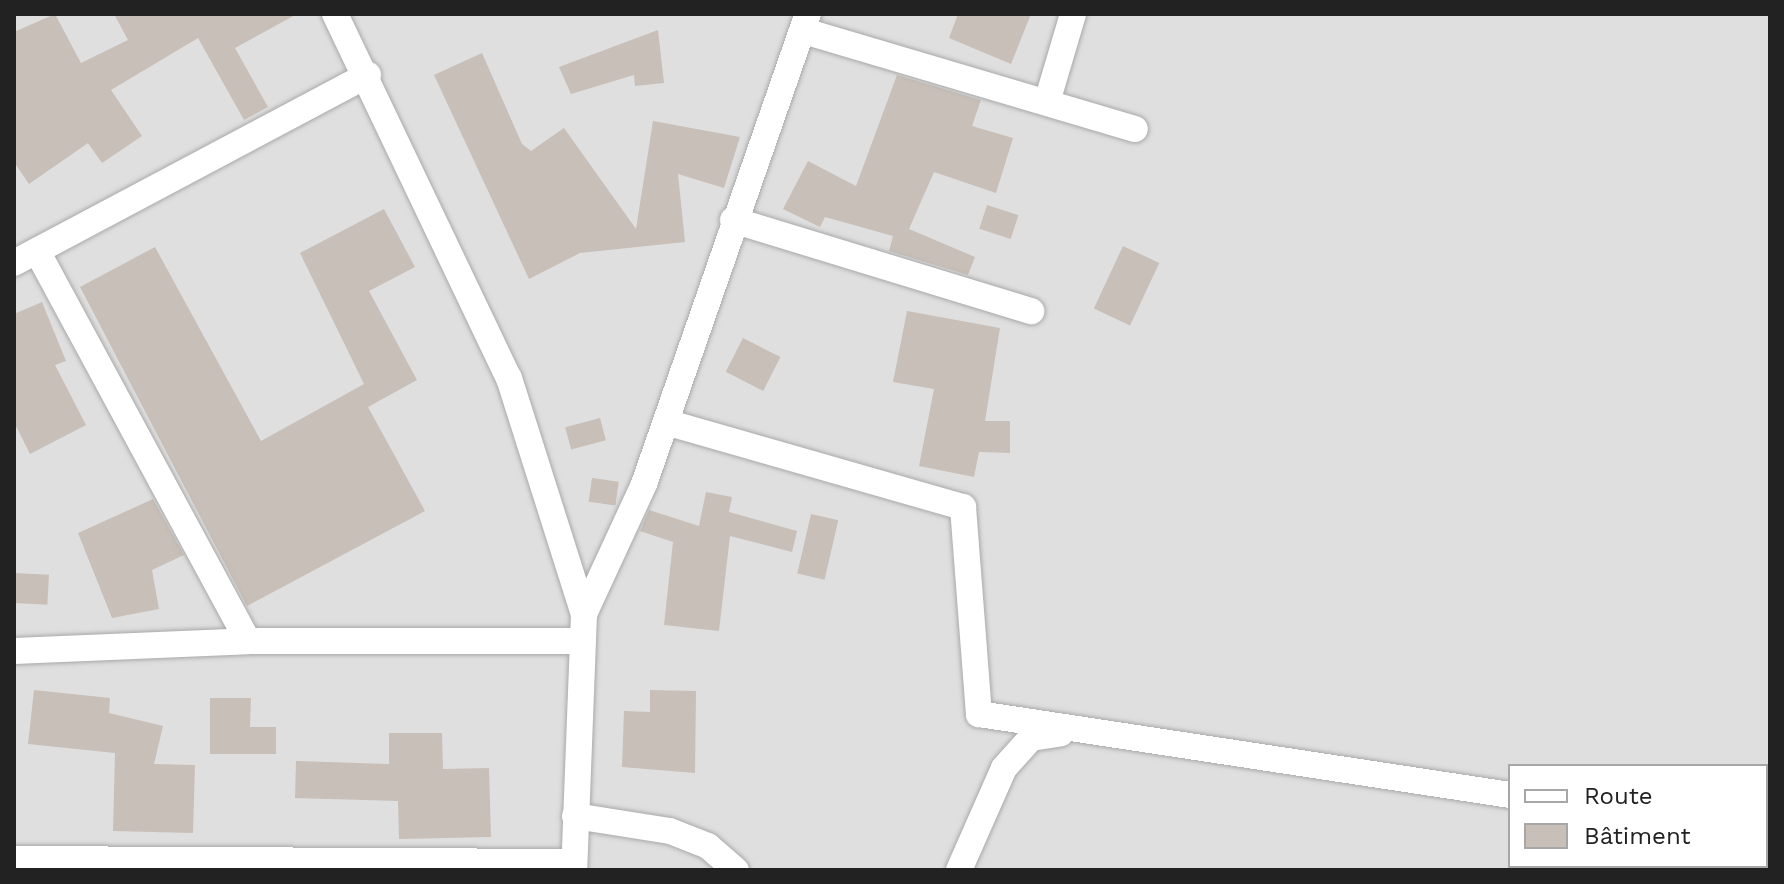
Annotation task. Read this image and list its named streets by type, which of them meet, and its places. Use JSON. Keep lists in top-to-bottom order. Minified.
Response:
{"legend":["Route","Bâtiment"]}
